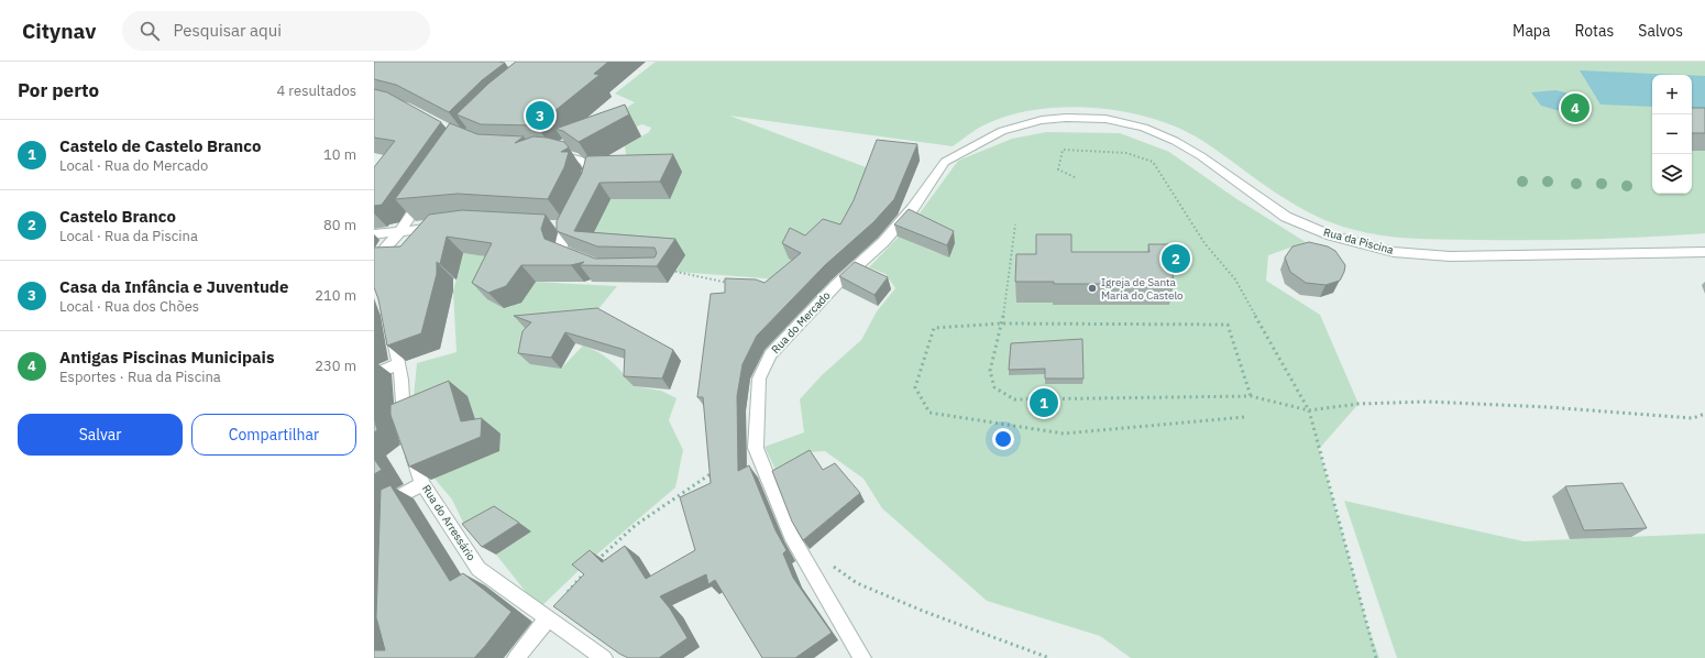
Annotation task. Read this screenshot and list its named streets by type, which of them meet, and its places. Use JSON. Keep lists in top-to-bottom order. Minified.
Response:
{"streets":{"street":["Rua da Piscina","Rua do Mercado","Rua do Arressário"]},"crossings":[["Rua da Piscina","Rua do Mercado"]],"places":["Igreja de Santa Maria do Castelo"],"page":{"header":"Citynav","search":"Pesquisar aqui","nav":["Mapa","Rotas","Salvos"],"heading":["Por perto","4 resultados"],"map_buttons":["+","−"],"pins":["4","3","2","1"],"list":[{"mark":"1","name":"Castelo de Castelo Branco","note":"Local · Rua do Mercado","value":"10 m"},{"mark":"2","name":"Castelo Branco","note":"Local · Rua da Piscina","value":"80 m"},{"mark":"3","name":"Casa da Infância e Juventude","note":"Local · Rua dos Chões","value":"210 m"},{"mark":"4","name":"Antigas Piscinas Municipais","note":"Esportes · Rua da Piscina","value":"230 m"}],"buttons":["Salvar","Compartilhar"]}}
